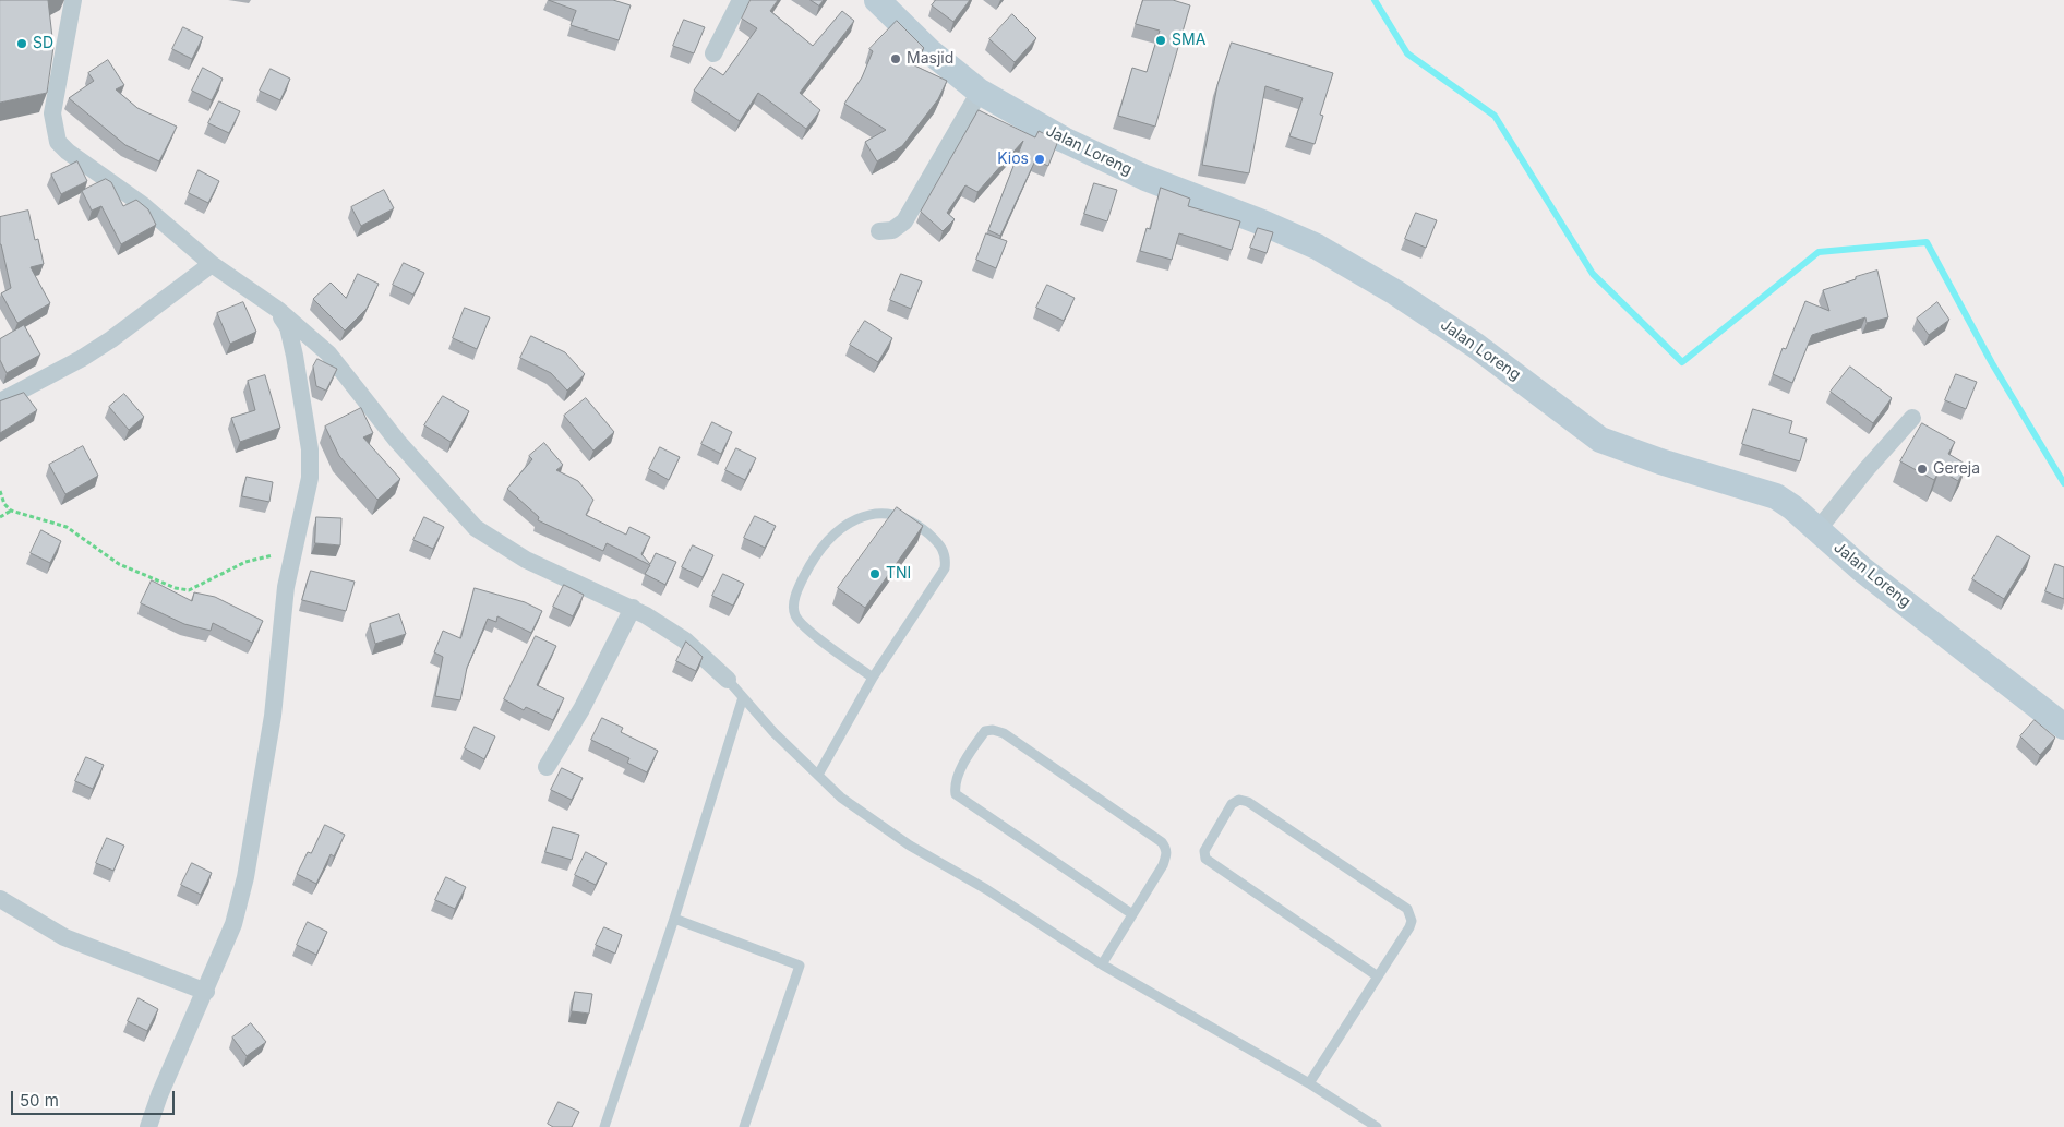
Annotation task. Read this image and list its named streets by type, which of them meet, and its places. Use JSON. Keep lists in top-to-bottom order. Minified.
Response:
{"streets":{"street":["Jalan Loreng"]},"places":["SMA","SD","Masjid","Kios","Gereja","TNI"],"scale_bar":"50 m"}
